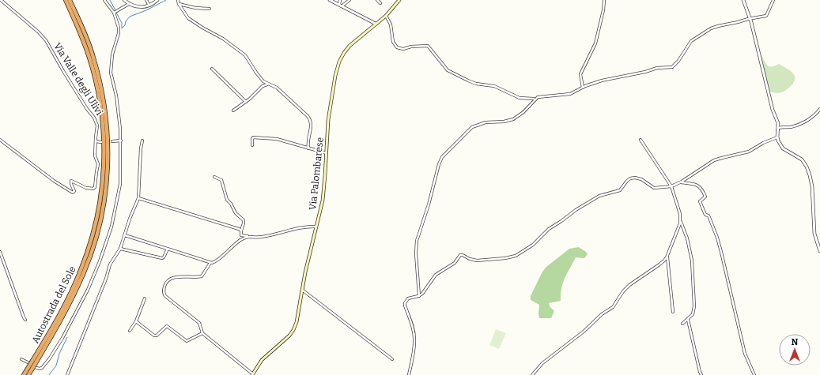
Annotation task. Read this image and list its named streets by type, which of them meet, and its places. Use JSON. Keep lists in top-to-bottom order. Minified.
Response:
{"streets":{"highway":["Autostrada del Sole"],"main road":["Via Palombarese"],"street":["Via Valle degli Ulivi"]},"north":"top"}
